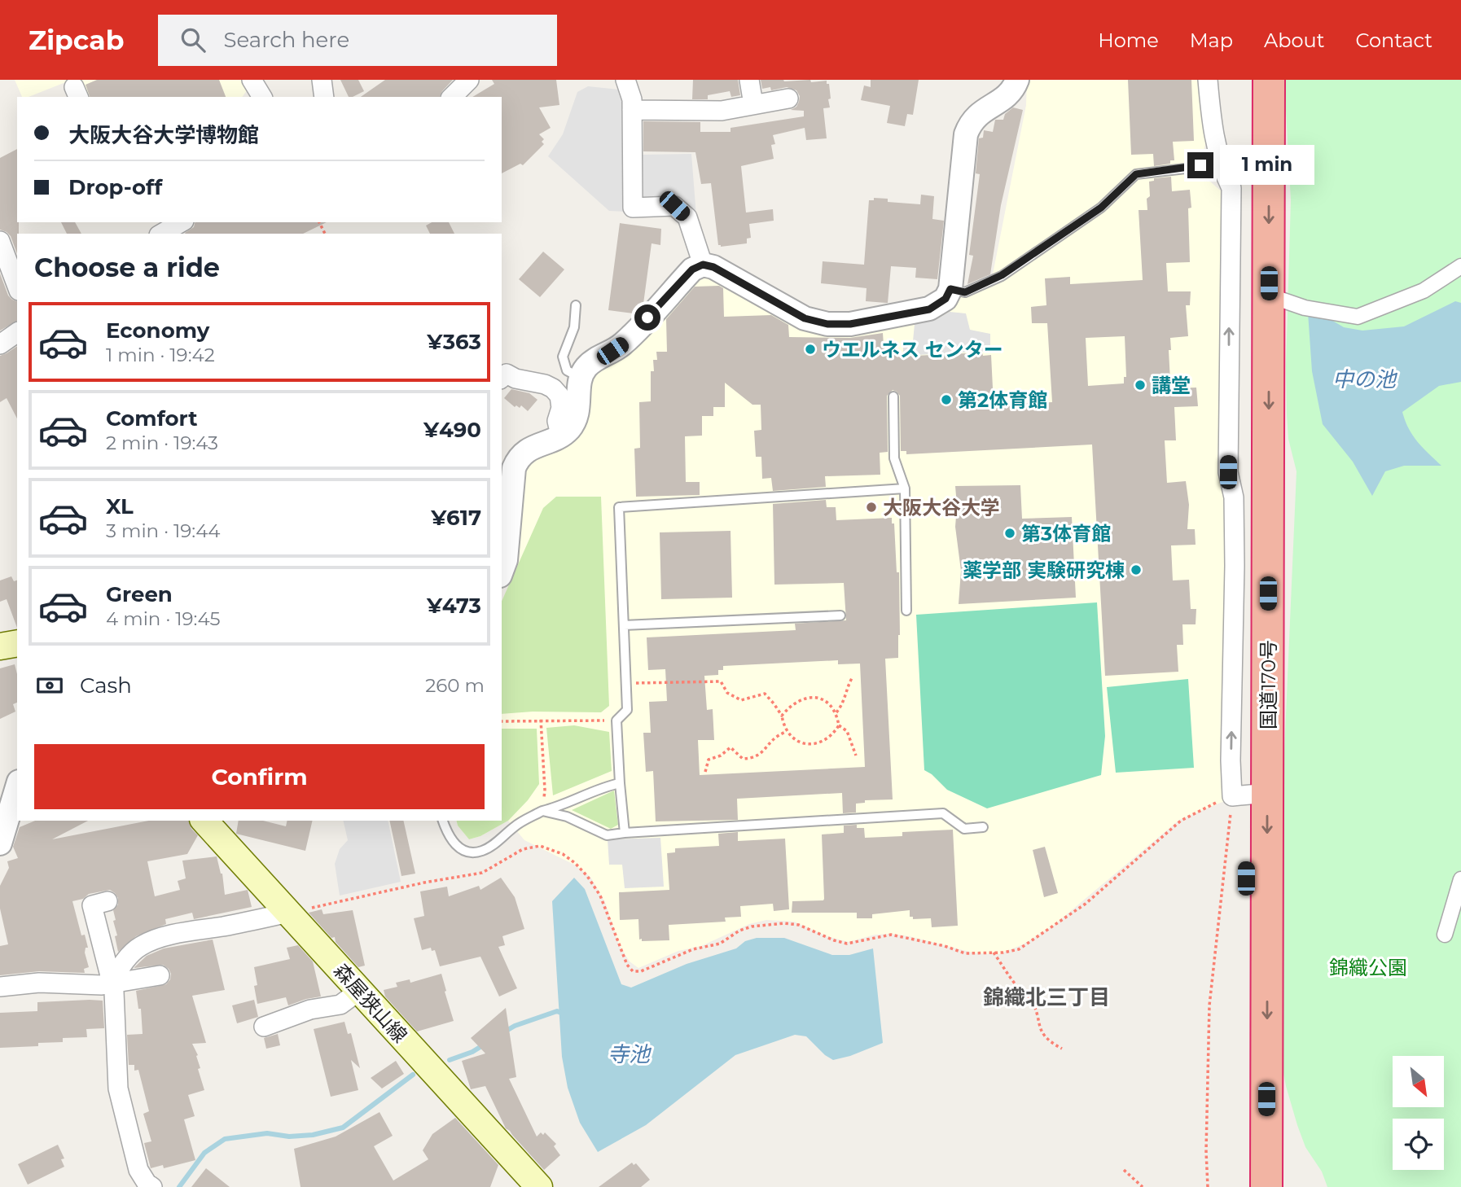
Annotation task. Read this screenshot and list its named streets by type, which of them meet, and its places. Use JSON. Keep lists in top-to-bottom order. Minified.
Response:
{"streets":{"highway":["国道170号"],"main road":["森屋狭山線"]},"districts":["錦織北三丁目"],"water":["中の池","寺池"],"parks":["錦織公園"],"places":["ウエルネス センター","講堂","第2体育館","大阪大谷大学","第3体育館","薬学部 実験研究棟"],"north":"bottom right","page":{"header":"Zipcab","search":"Search here","nav":["Home","Map","About","Contact"],"banner":["大阪大谷大学博物館","Drop-off"],"bubble":"1 min","heading":"Choose a ride","list":[{"name":"Economy","note":"1 min · 19:42","value":"¥363"},{"name":"Comfort","note":"2 min · 19:43","value":"¥490"},{"name":"XL","note":"3 min · 19:44","value":"¥617"},{"name":"Green","note":"4 min · 19:45","value":"¥473"}],"pay":["Cash","260 m"],"buttons":"Confirm"}}
